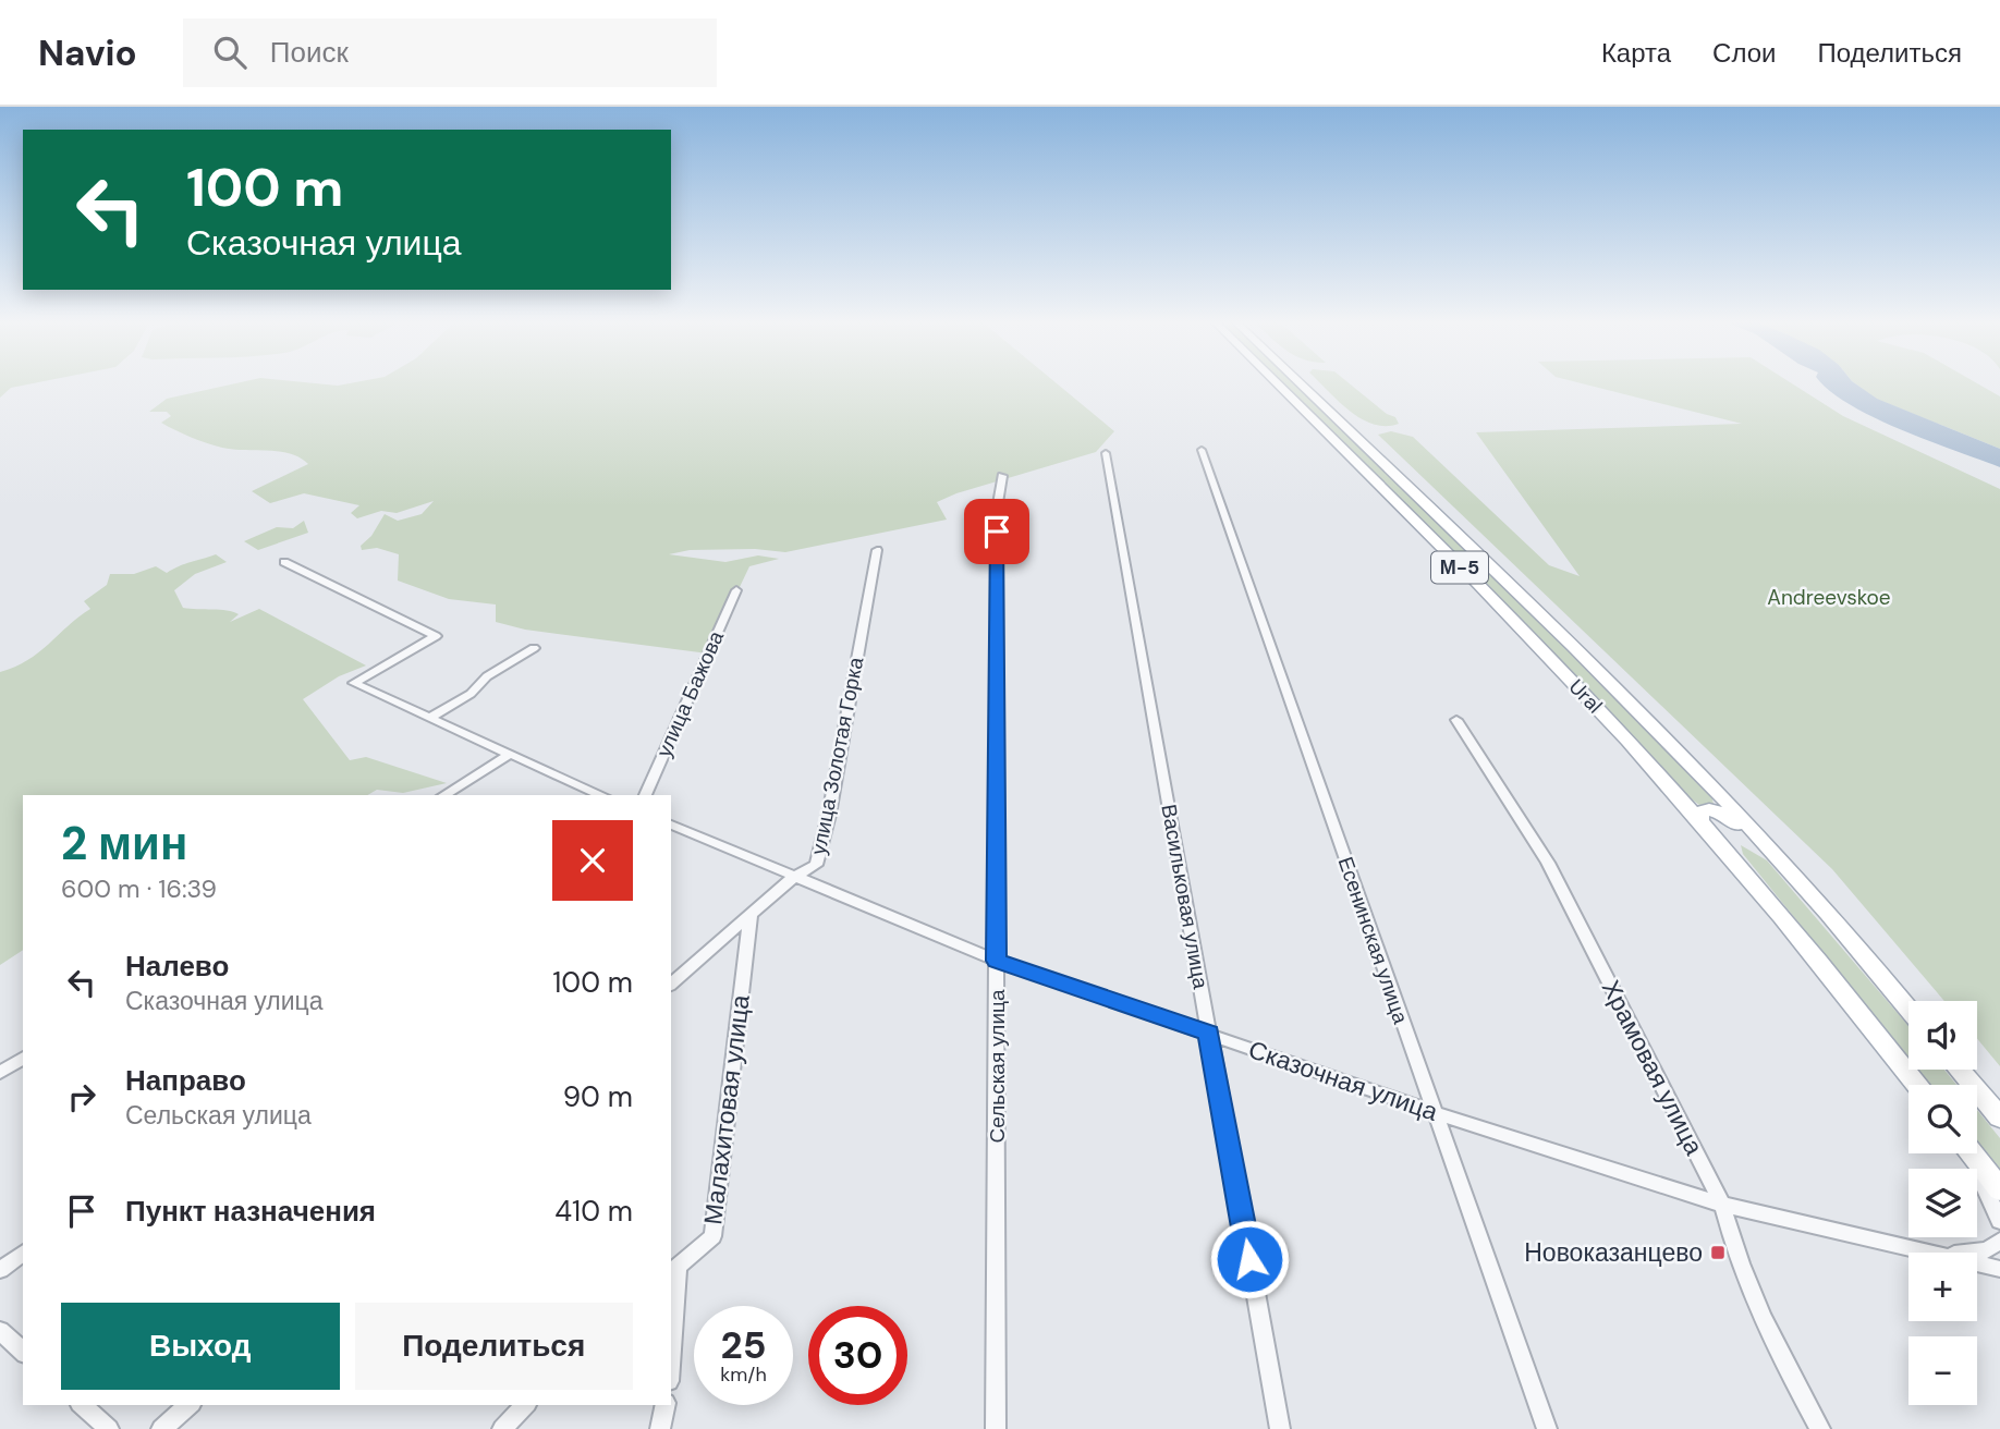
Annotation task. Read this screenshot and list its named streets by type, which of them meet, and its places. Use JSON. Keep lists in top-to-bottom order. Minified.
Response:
{"streets":{"main road":["М-5","Ural"],"street":["улица Бажова","улица Золотая Горка","Васильковая улица","Есенинская улица","Сельская улица","Храмовая улица","Сказочная улица","Малахитовая улица"]},"crossings":[["улица Золотая Горка","Сказочная улица"],["улица Золотая Горка","Малахитовая улица"],["Васильковая улица","Сказочная улица"],["Есенинская улица","Сказочная улица"],["Сельская улица","Сказочная улица"],["Храмовая улица","Сказочная улица"]],"parks":["Andreevskoe"],"places":{"transit":["Новоказанцево"]},"page":{"header":"Navio","search":"Поиск","nav":["Карта","Слои","Поделиться"],"turn":["100 m","Сказочная улица"],"heading":["2 мин","600 m · 16:39"],"list":[{"name":"Налево","note":"Сказочная улица","value":"100 m"},{"name":"Направо","note":"Сельская улица","value":"90 m"},{"name":"Пункт назначения","value":"410 m"}],"map_buttons":["+","−"],"buttons":["Выход","Поделиться"],"speed":"25 km/h","limit":"30"}}
